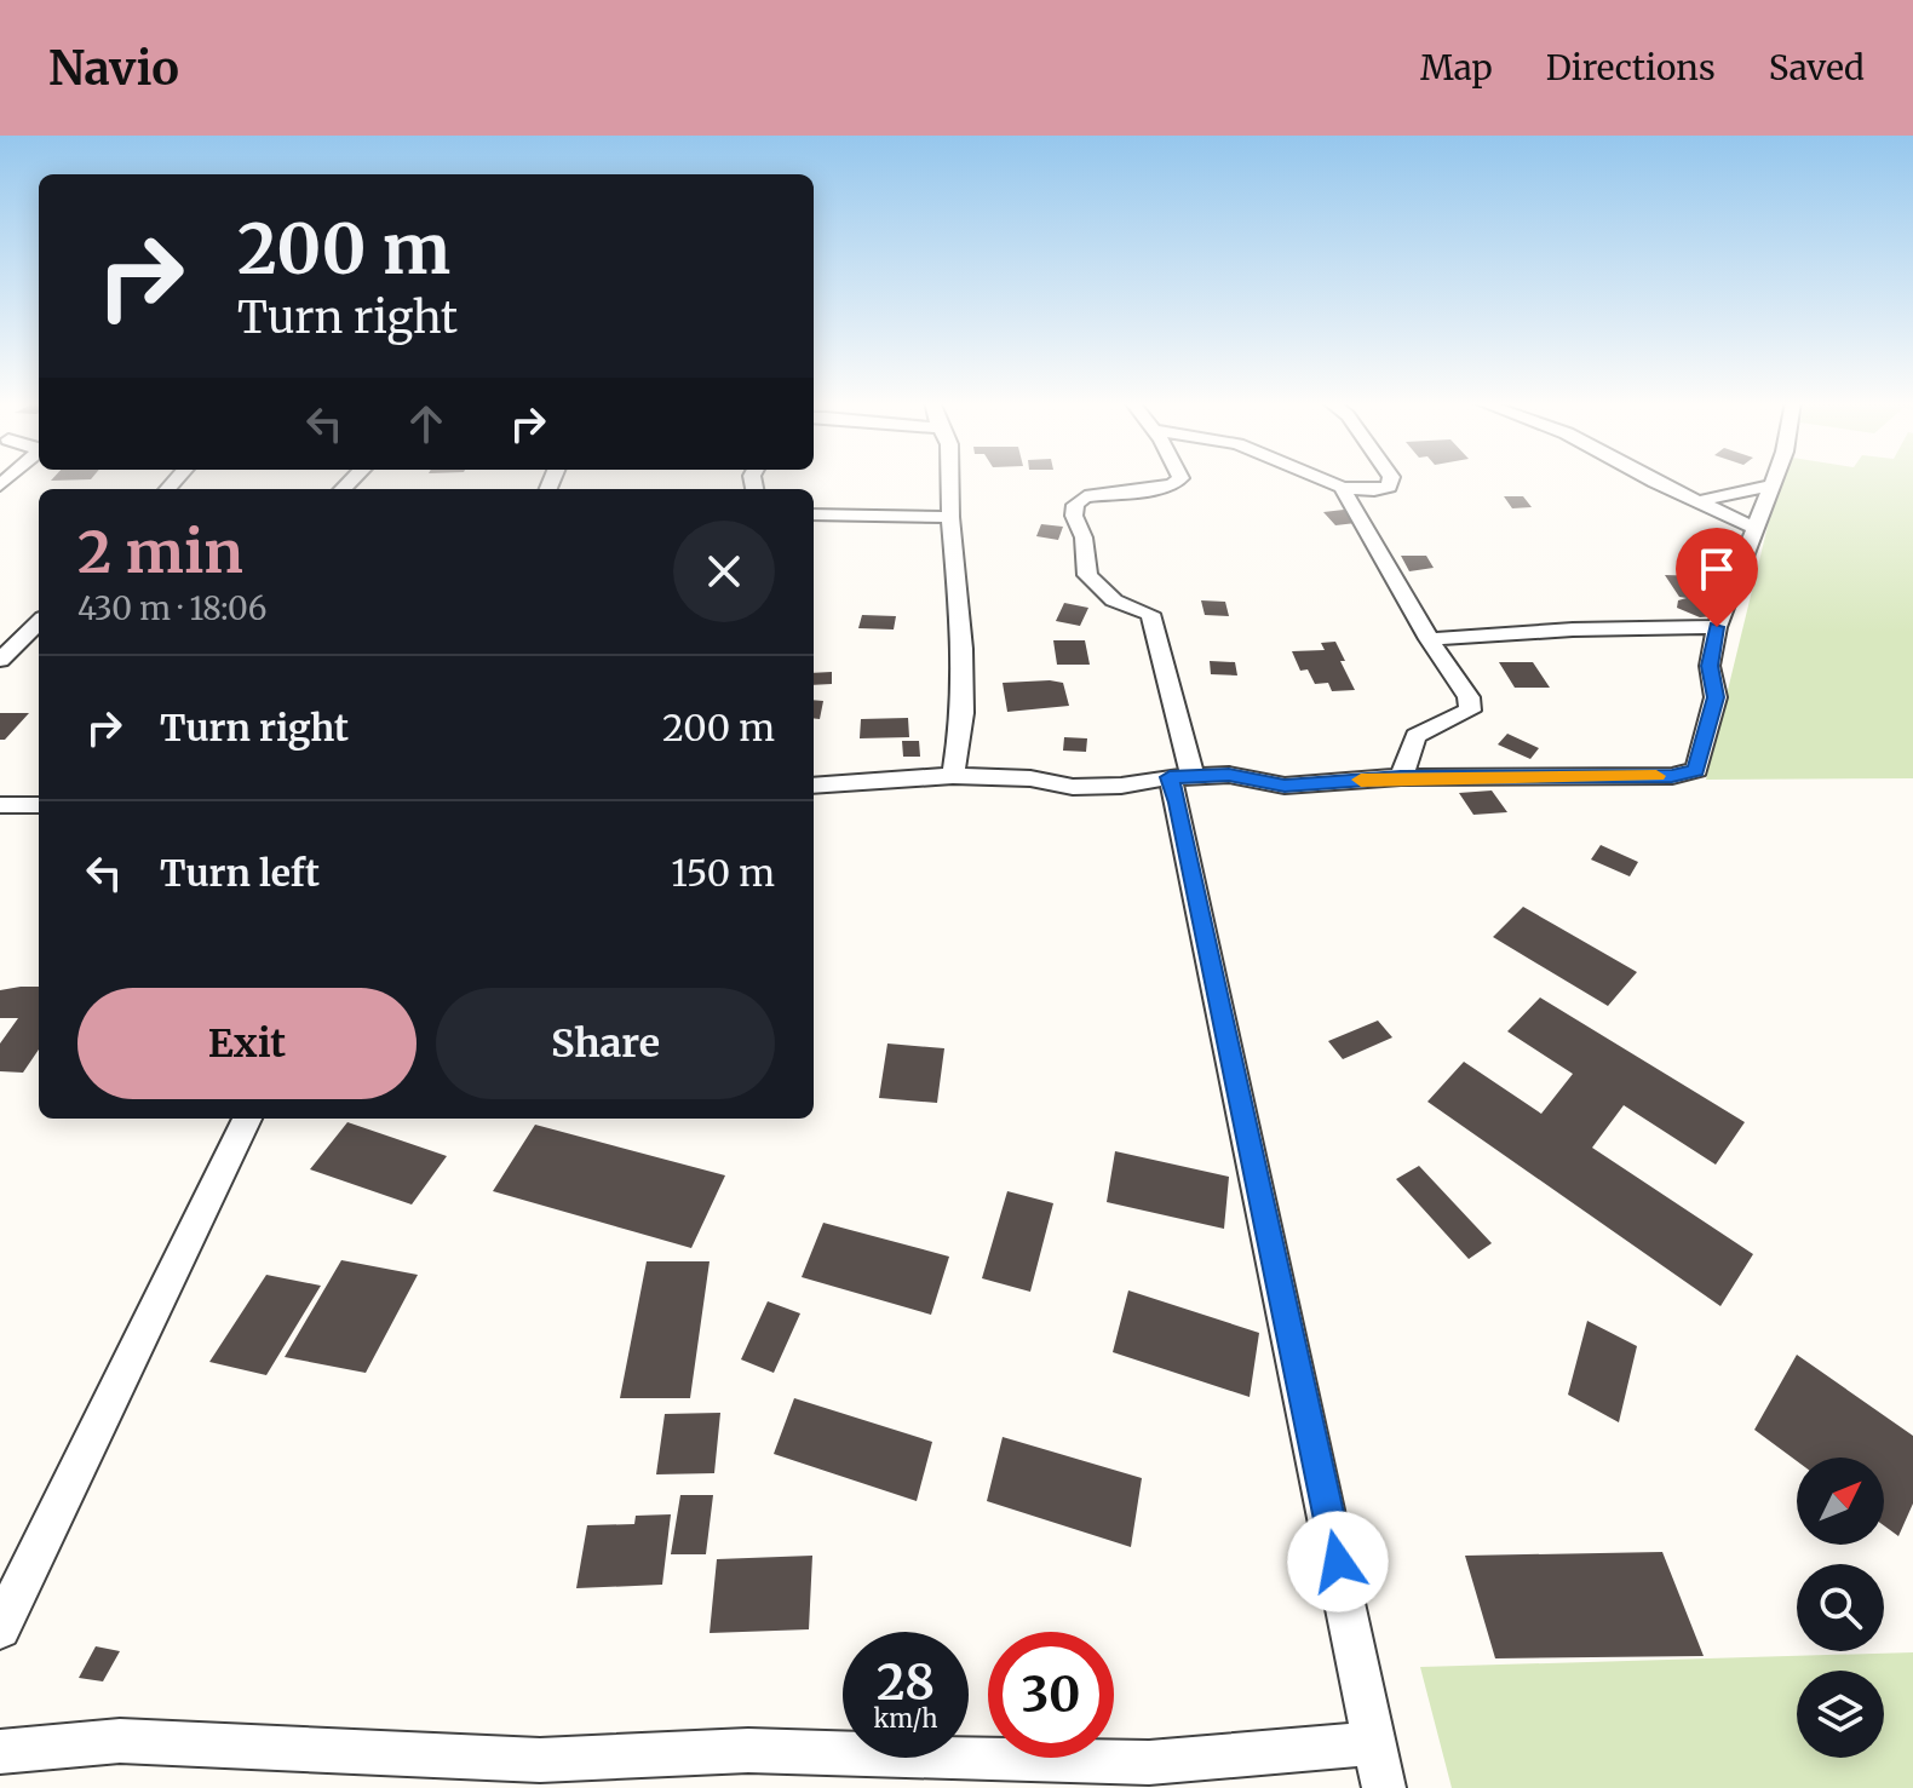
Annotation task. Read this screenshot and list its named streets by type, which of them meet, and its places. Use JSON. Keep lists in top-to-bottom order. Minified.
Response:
{"north":"top right","page":{"header":"Navio","nav":["Map","Directions","Saved"],"turn":["200 m","Turn right"],"heading":["2 min","430 m · 18:06"],"list":[{"name":"Turn right","value":"200 m"},{"name":"Turn left","value":"150 m"}],"buttons":["Exit","Share"],"speed":"28 km/h","limit":"30"}}
